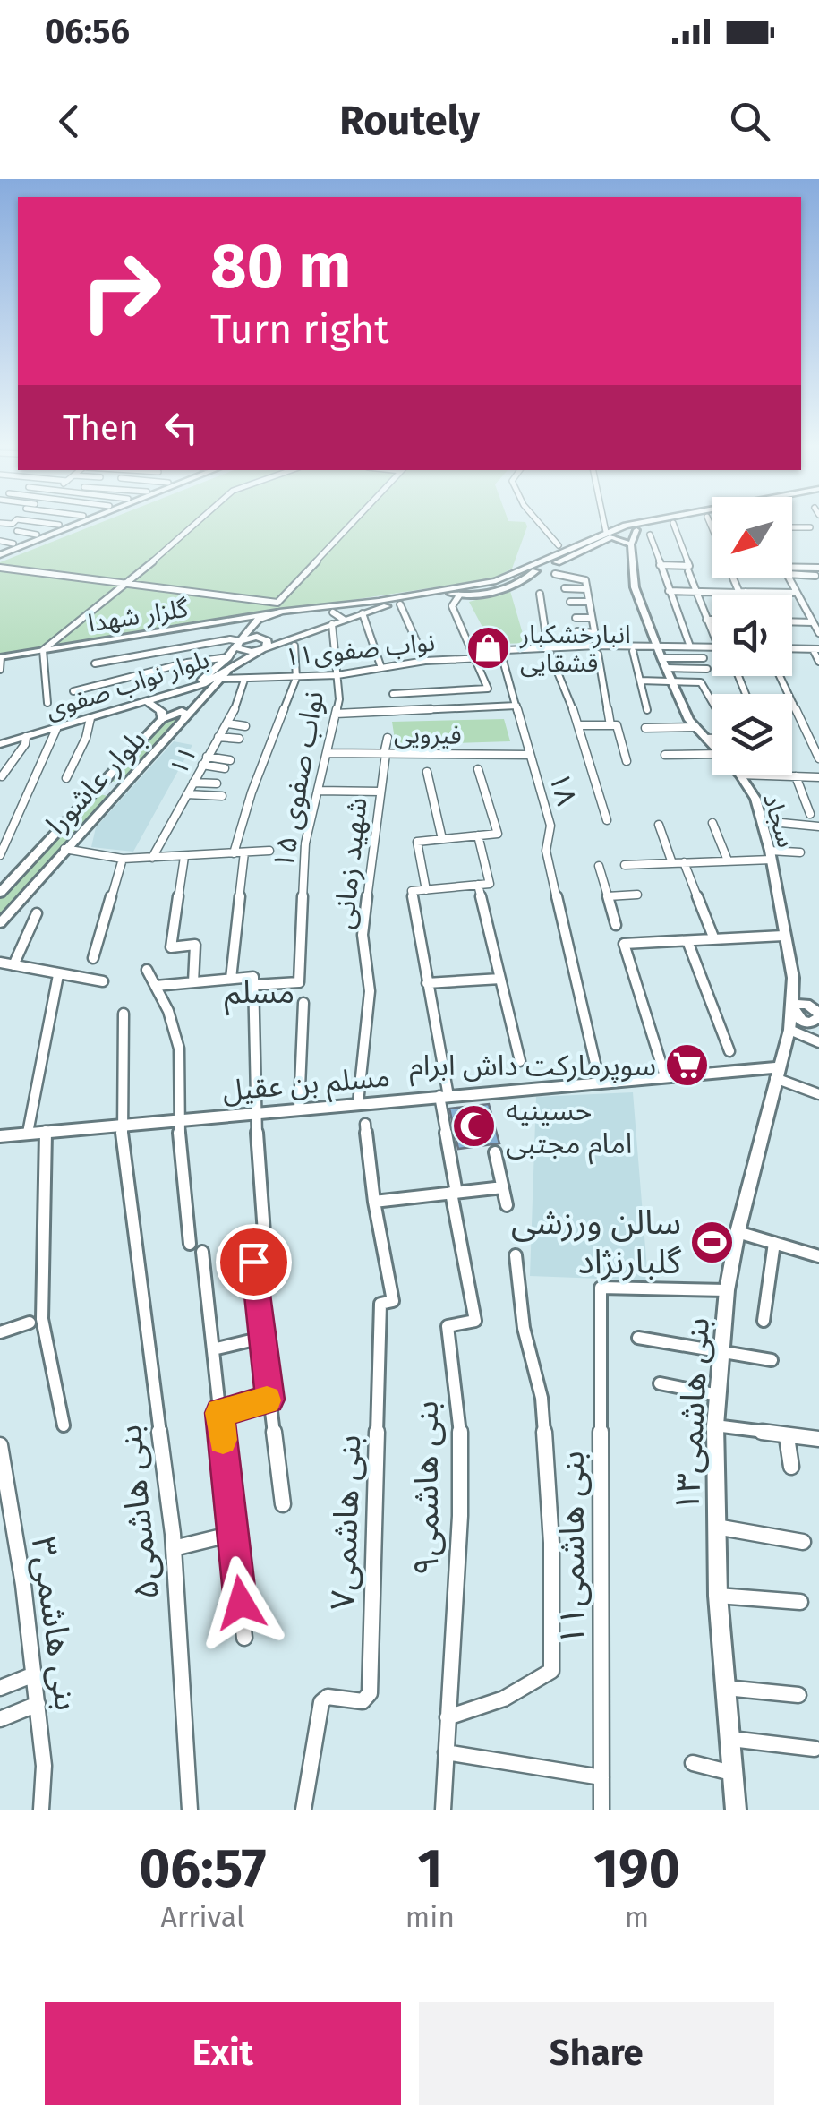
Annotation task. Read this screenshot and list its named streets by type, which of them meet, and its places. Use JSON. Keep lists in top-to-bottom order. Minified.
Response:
{"streets":{"main road":["بلوار نواب صفوی"],"street":["گلزار شهدا","۱۱نواب صفوی","فیرویی","۱۱","نواب صفوی ۱۵","بلوار عاشورا","۱۸","سجاد","شهید زمانی","مسلم بن عقیل","بنی هاشمی۱۳","بنی هاشمی۹","بنی هاشمی۵","بنی هاشمی۷","بنی هاشمی۱۱","بنی هاشمی۳"]},"crossings":[["۱۱نواب صفوی","بلوار نواب صفوی"],["۱۱نواب صفوی","۱۱"],["۱۱نواب صفوی","نواب صفوی ۱۵"],["۱۱نواب صفوی","بلوار عاشورا"],["۱۱نواب صفوی","۱۸"],["بلوار نواب صفوی","نواب صفوی ۱۵"],["بلوار نواب صفوی","بلوار عاشورا"],["فیرویی","نواب صفوی ۱۵"],["فیرویی","۱۸"],["فیرویی","شهید زمانی"],["۱۸","مسلم بن عقیل"],["سجاد","بنی هاشمی۱۳"],["شهید زمانی","مسلم بن عقیل"],["مسلم بن عقیل","بنی هاشمی۱۳"],["مسلم بن عقیل","بنی هاشمی۵"],["بنی هاشمی۱۳","بنی هاشمی۱۱"]],"districts":["مسلم"],"places":{"shop":["انبارخشکبار قشقایی"],"supermarket":["سوپرمارکت داش ابرام"],"mosque":["حسینیه امام مجتبی"],"sports":["سالن ورزشی گلبارنژاد"]},"north":"bottom left","page":{"status":"06:56","header":"Routely","turn":["80 m","Turn right"],"then":"Then","eta":["06:57","Arrival","1","min","190","m"],"buttons":["Exit","Share"]}}
